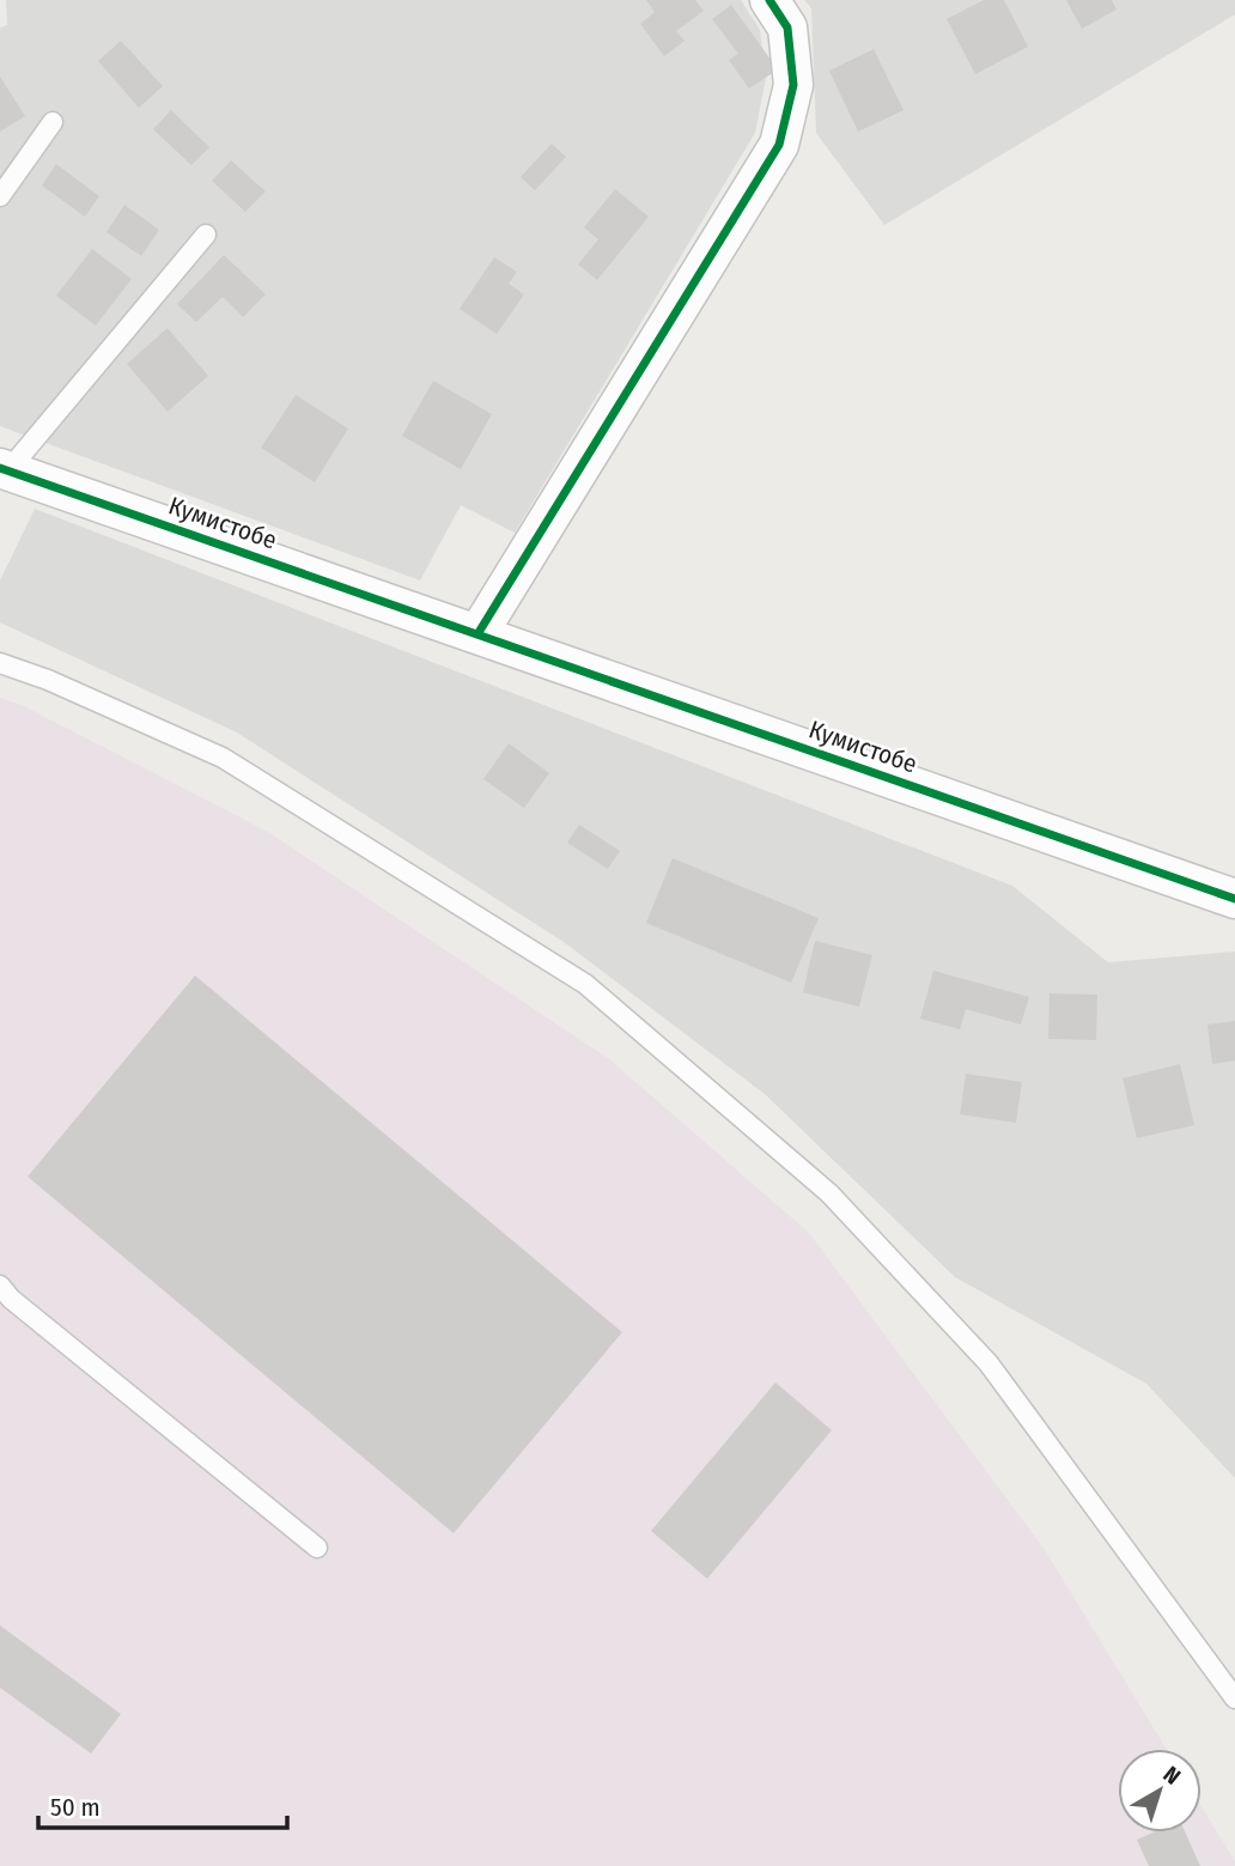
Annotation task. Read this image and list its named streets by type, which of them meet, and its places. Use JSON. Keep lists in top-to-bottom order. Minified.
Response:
{"streets":{"street":["Кумистобе"]},"scale_bar":"50 m","north":"top right"}
